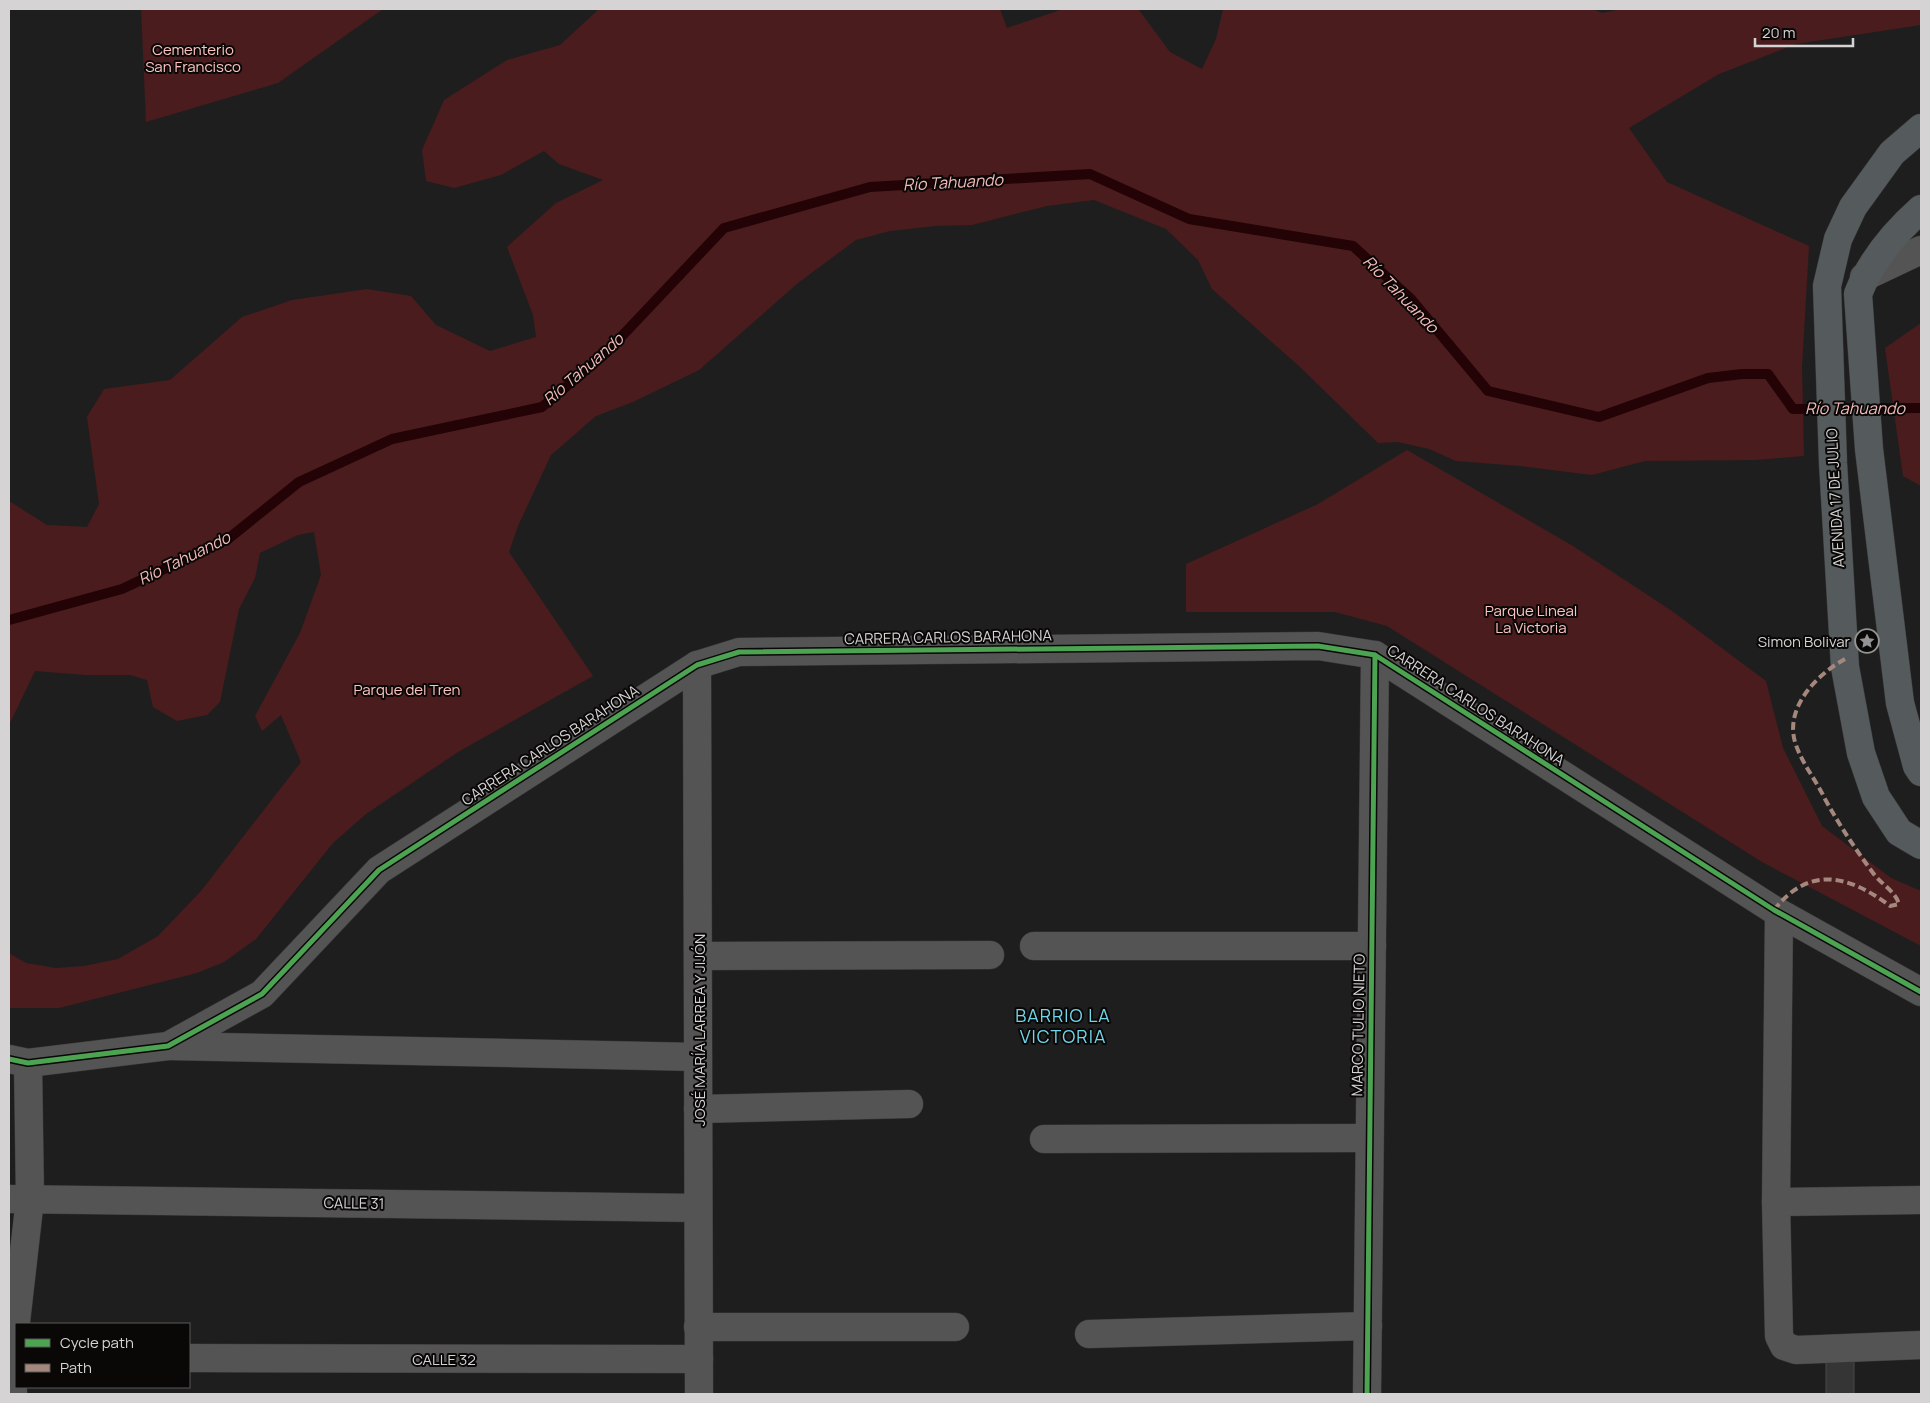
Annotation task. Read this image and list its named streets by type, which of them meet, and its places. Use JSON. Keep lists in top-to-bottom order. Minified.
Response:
{"streets":{"main road":["AVENIDA 17 DE JULIO"],"street":["CARRERA CARLOS BARAHONA","MARCO TULIO NIETO","JOSÉ MARÍA LARREA Y JIJÓN","CALLE 31","CALLE 32"]},"crossings":[["CARRERA CARLOS BARAHONA","MARCO TULIO NIETO"],["CARRERA CARLOS BARAHONA","JOSÉ MARÍA LARREA Y JIJÓN"],["JOSÉ MARÍA LARREA Y JIJÓN","CALLE 31"],["JOSÉ MARÍA LARREA Y JIJÓN","CALLE 32"]],"districts":["BARRIO LA VICTORIA"],"water":["Río Tahuando"],"parks":["Cementerio San Francisco","Parque Lineal La Victoria","Parque del Tren"],"places":{"place":["Simon Bolivar"]},"legend":["Cycle path","Path"],"scale_bar":"20 m"}
